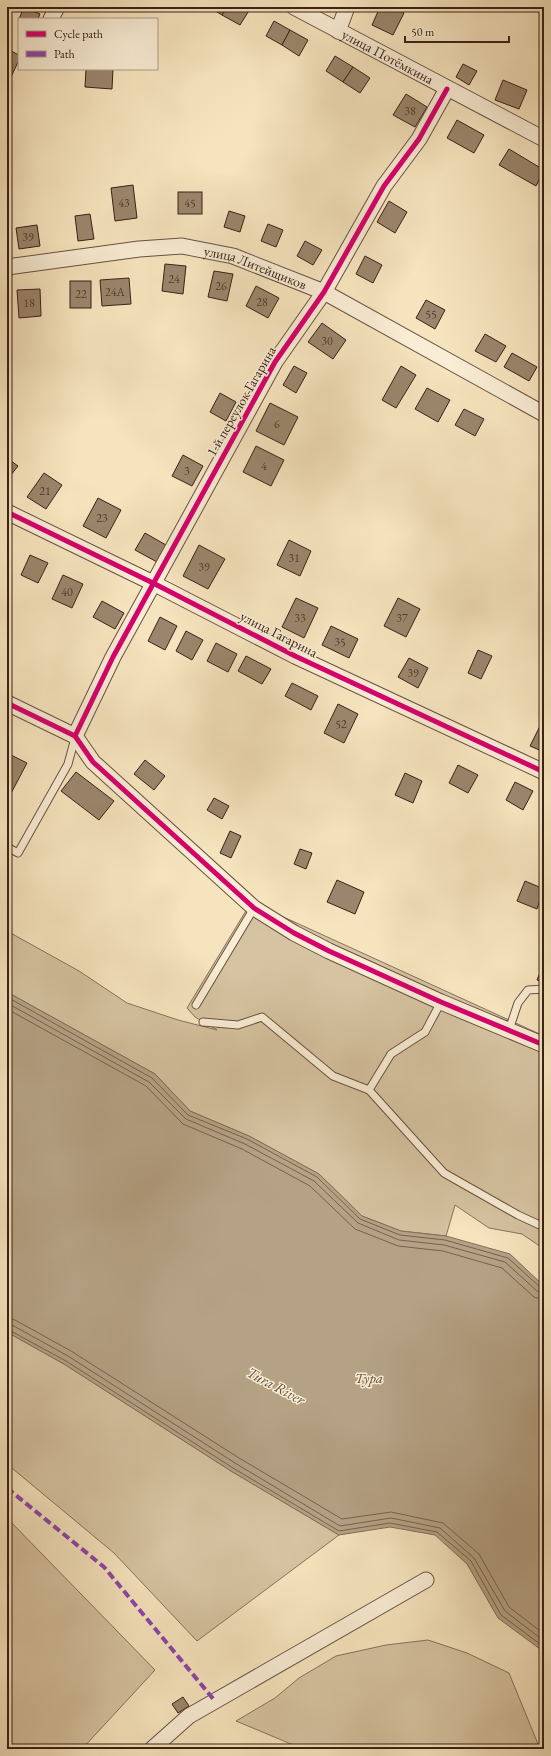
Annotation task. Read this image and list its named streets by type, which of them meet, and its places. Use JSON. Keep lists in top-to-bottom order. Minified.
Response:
{"streets":{"street":["улица Потёмкина","улица Литейщиков","1-й переулок Гагарина","улица Гагарина"]},"crossings":[["улица Потёмкина","1-й переулок Гагарина"],["улица Литейщиков","1-й переулок Гагарина"],["1-й переулок Гагарина","улица Гагарина"]],"water":["Тура","Tura River"],"house_numbers":["38","43","45","39","24","26","24А","22","28","18","55","30","6","4","3","21","23","31","39","40","33","37","35","39","52"],"legend":["Cycle path","Path"],"scale_bar":"50 m"}
